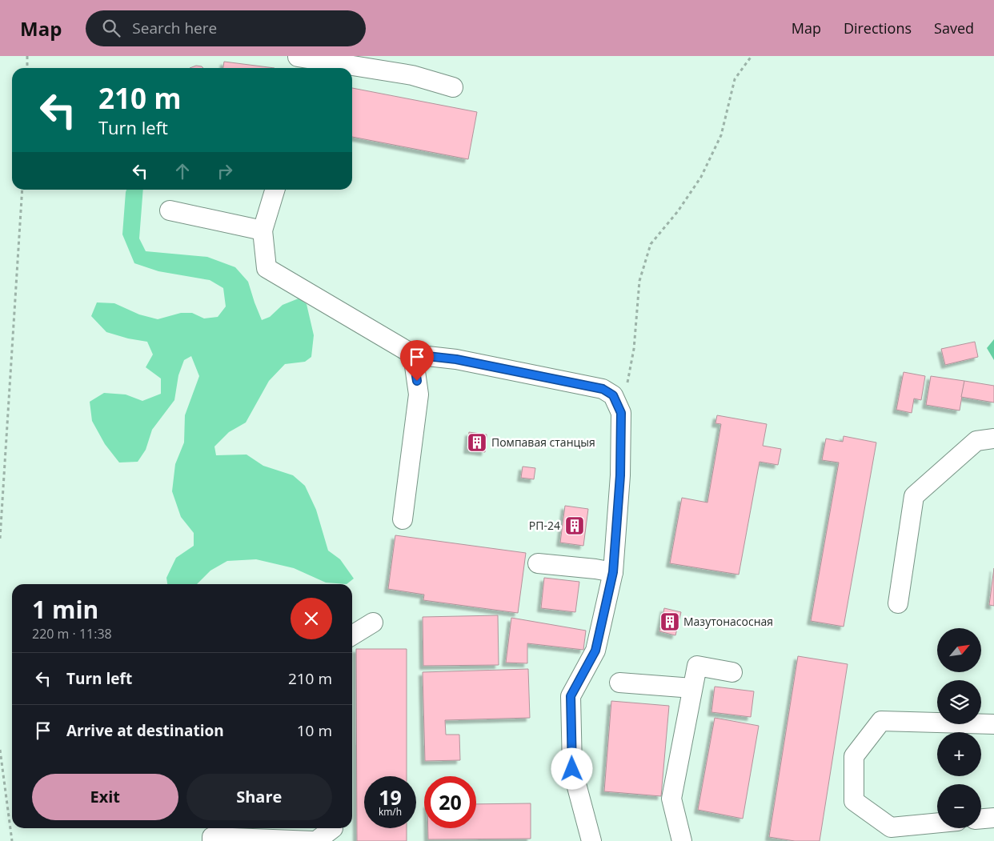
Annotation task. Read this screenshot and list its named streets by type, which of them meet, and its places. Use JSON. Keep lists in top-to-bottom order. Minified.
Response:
{"places":{"building":["Помпавая станцыя","РП-24","Мазутонасосная"]},"north":"top right","page":{"header":"Map","search":"Search here","nav":["Map","Directions","Saved"],"turn":["210 m","Turn left"],"heading":["1 min","220 m · 11:38"],"map_buttons":["+","−"],"list":[{"name":"Turn left","value":"210 m"},{"name":"Arrive at destination","value":"10 m"}],"buttons":["Exit","Share"],"speed":"19 km/h","limit":"20"}}
